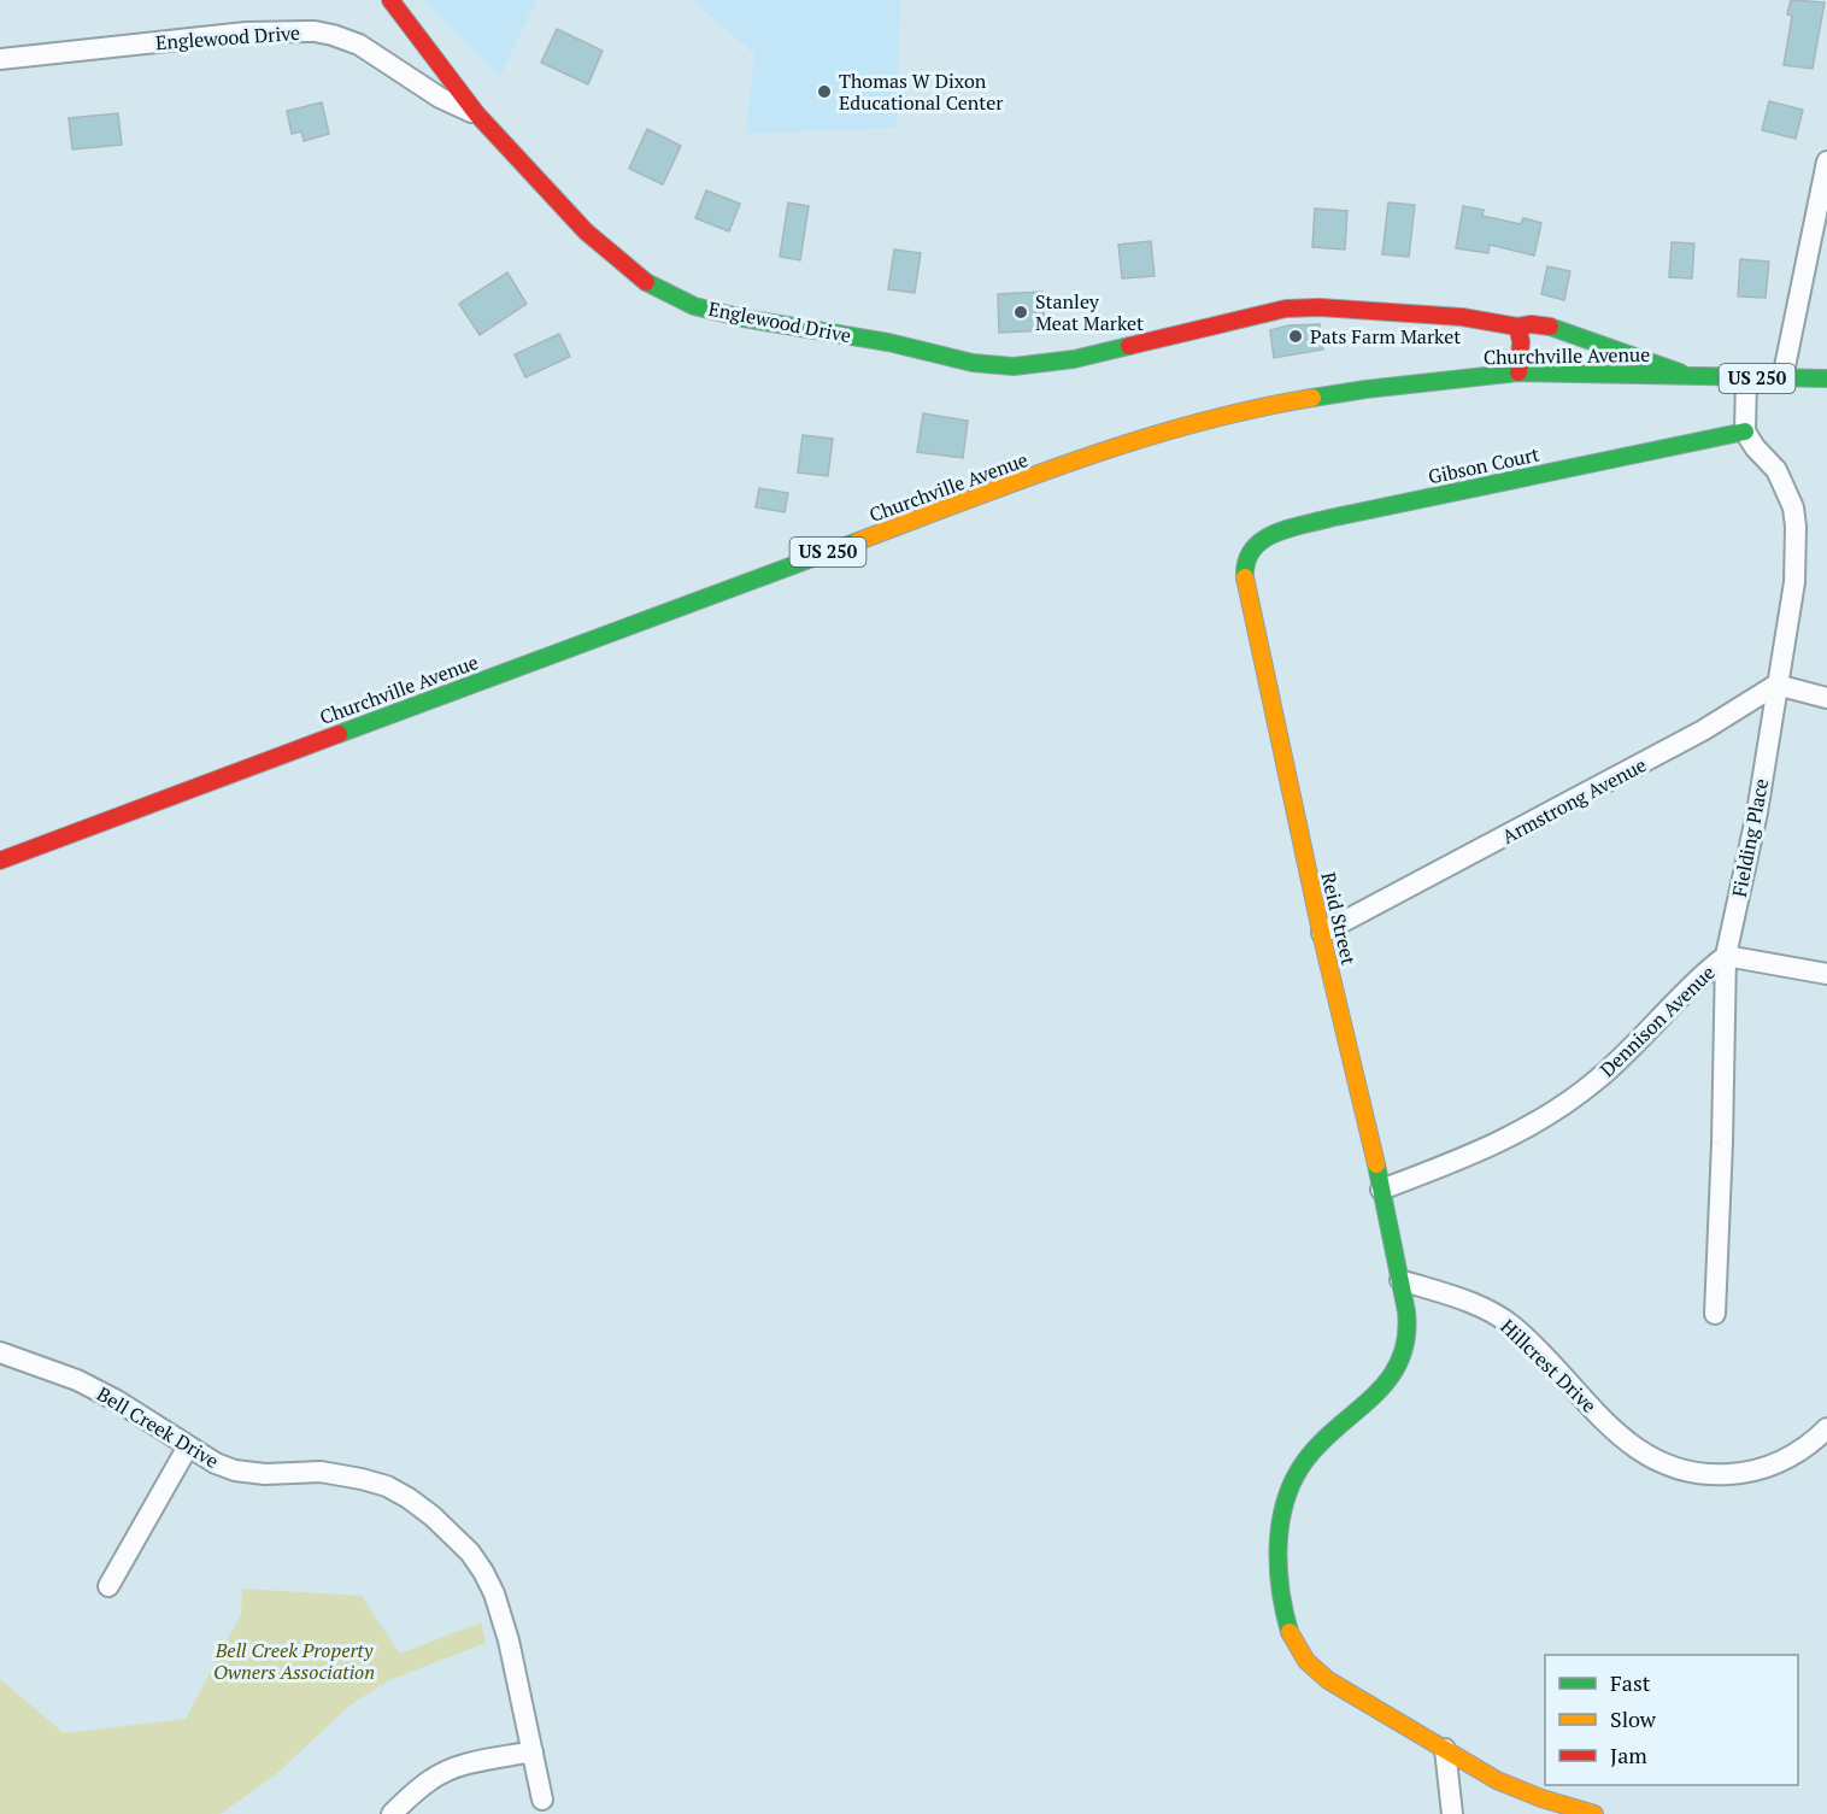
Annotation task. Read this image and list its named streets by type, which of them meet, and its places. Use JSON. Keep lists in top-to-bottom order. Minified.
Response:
{"streets":{"street":["Englewood Drive","Churchville Avenue","US 250","Gibson Court","Armstrong Avenue","Fielding Place","Reid Street","Dennison Avenue","Hillcrest Drive","Bell Creek Drive"]},"crossings":[["Englewood Drive","Churchville Avenue"],["Gibson Court","Fielding Place"],["Gibson Court","Reid Street"],["Armstrong Avenue","Fielding Place"],["Armstrong Avenue","Reid Street"],["Fielding Place","Dennison Avenue"],["Reid Street","Dennison Avenue"],["Reid Street","Hillcrest Drive"]],"parks":["Bell Creek Property Owners Association"],"places":["Thomas W Dixon Educational Center","Stanley Meat Market","Pats Farm Market"],"legend":["Fast","Slow","Jam"]}
